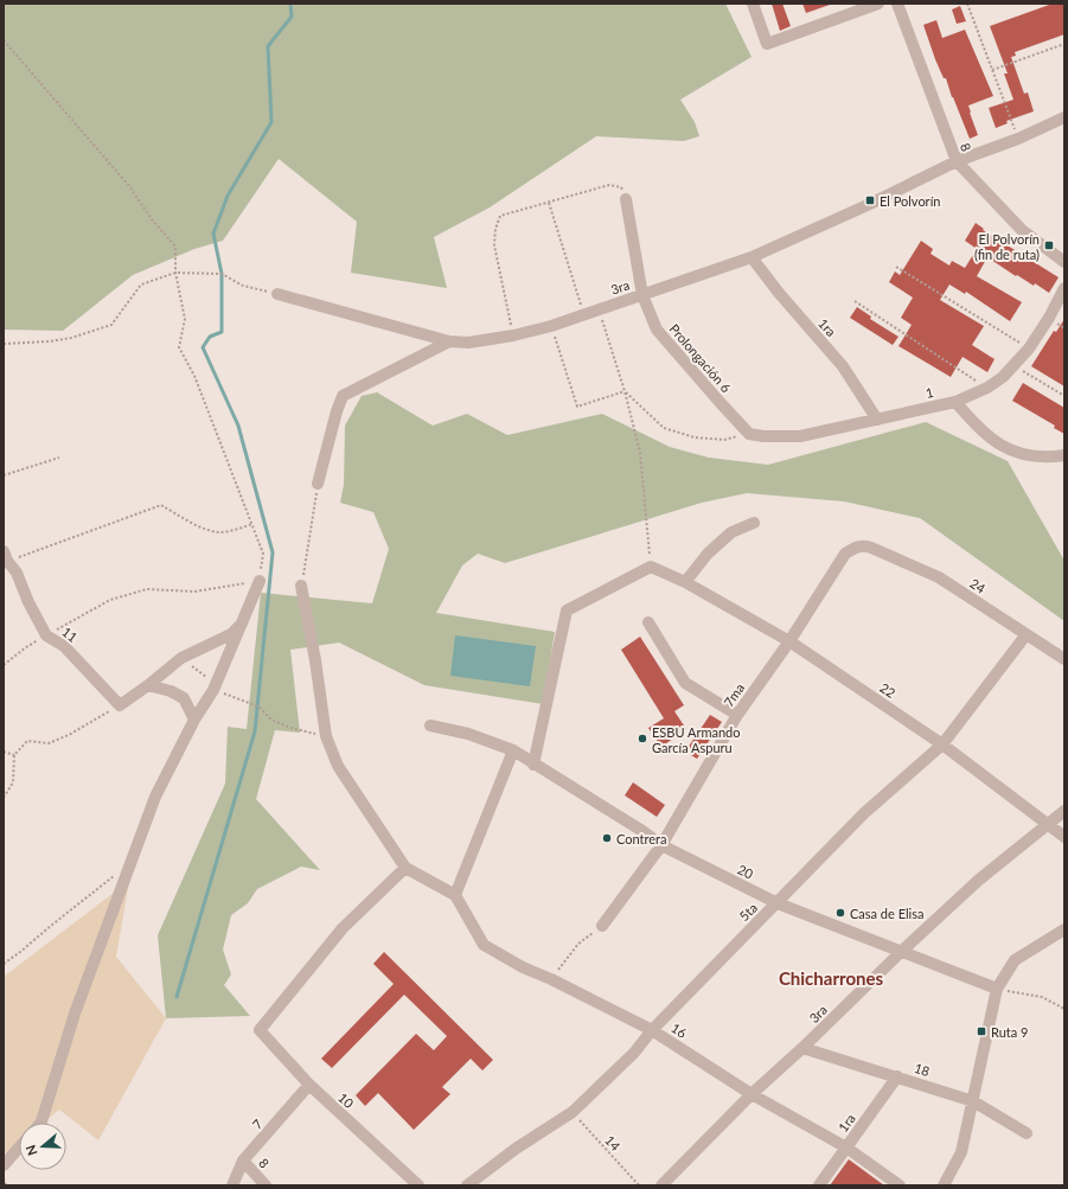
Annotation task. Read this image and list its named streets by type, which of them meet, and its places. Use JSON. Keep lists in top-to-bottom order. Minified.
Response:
{"streets":{"street":["8","3ra","1ra","Prolongación 6","1","24","11","22","7ma","20","5ta","16","18","10","7"],"path":["14"]},"crossings":[["8","3ra"],["8","7"],["3ra","1ra"],["3ra","Prolongación 6"],["3ra","22"],["3ra","20"],["3ra","16"],["3ra","18"],["1ra","1"],["1ra","16"],["1ra","18"],["Prolongación 6","1"],["24","7ma"],["24","5ta"],["22","7ma"],["22","5ta"],["7ma","20"],["20","5ta"],["5ta","16"],["5ta","14"],["10","7"]],"districts":["Chicharrones"],"places":{"transit":["El Polvorín","El Polvorín (fin de ruta)","Ruta 9"],"other":["ESBU Armando García Aspuru","Contrera","Casa de Elisa"]},"north":"left"}
